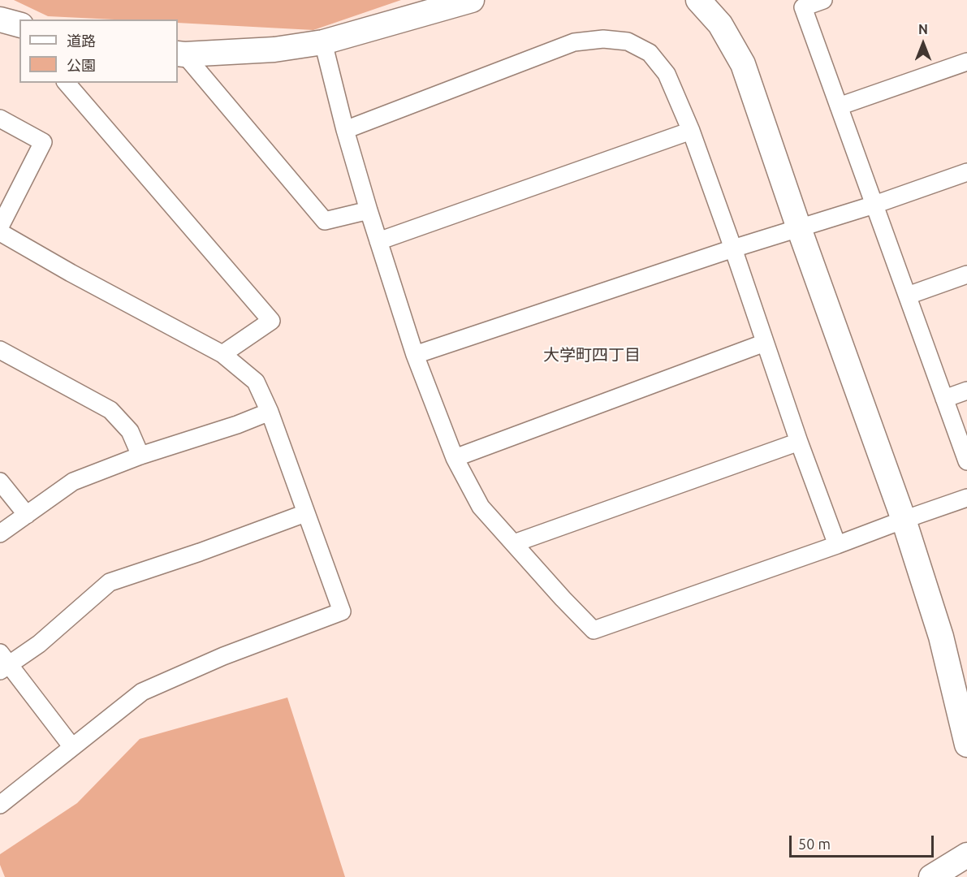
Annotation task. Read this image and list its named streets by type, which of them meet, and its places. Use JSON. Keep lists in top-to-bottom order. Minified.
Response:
{"districts":["大学町四丁目"],"legend":["道路","公園"],"scale_bar":"50 m","north":"top"}
